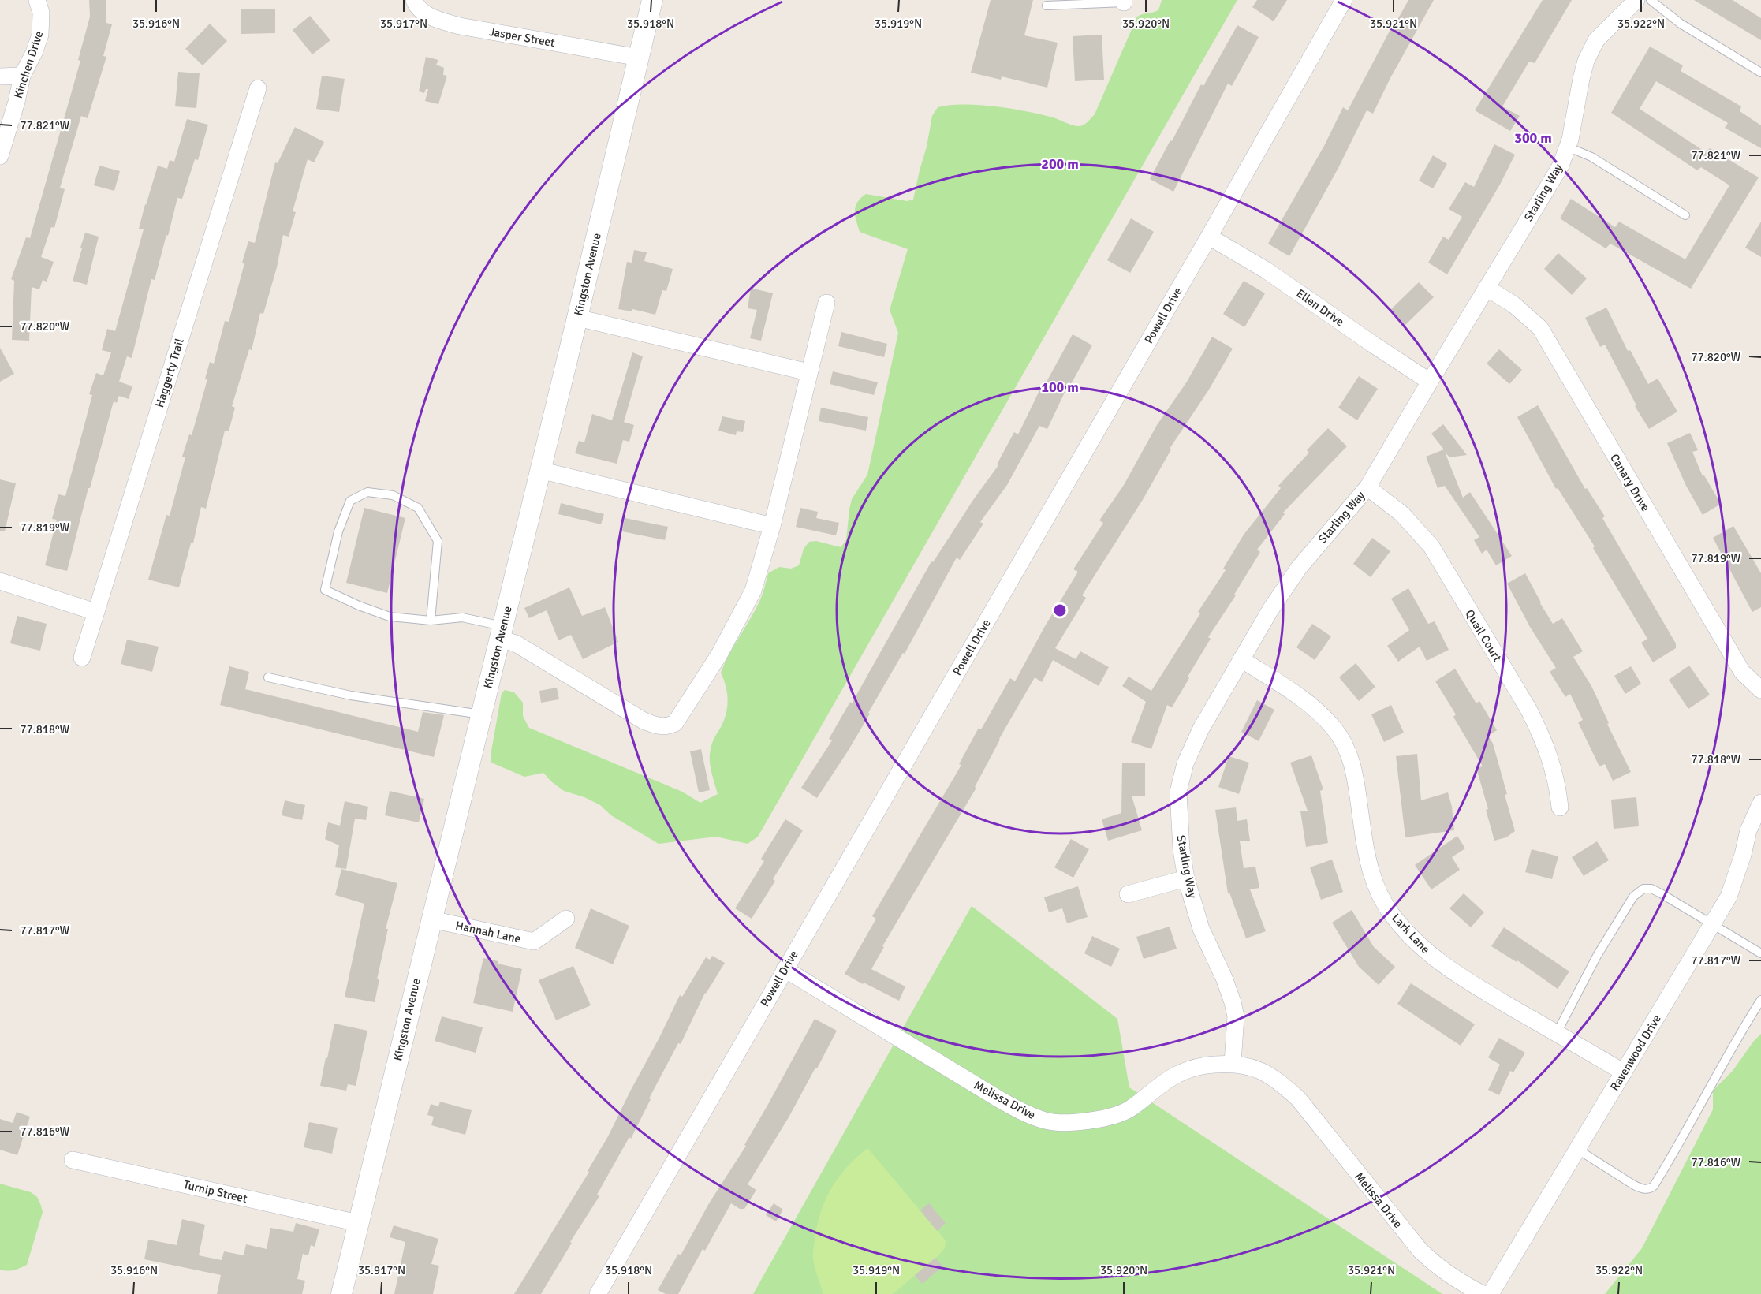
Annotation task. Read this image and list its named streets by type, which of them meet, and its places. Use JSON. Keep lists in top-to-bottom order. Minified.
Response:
{"streets":{"street":["Jasper Street","Kinchen Drive","Starling Way","Kingston Avenue","Ellen Drive","Powell Drive","Haggerty Trail","Canary Drive","Quail Court","Hannah Lane","Lark Lane","Ravenwood Drive","Melissa Drive","Turnip Street"]},"crossings":[["Jasper Street","Kingston Avenue"],["Starling Way","Ellen Drive"],["Starling Way","Canary Drive"],["Starling Way","Quail Court"],["Starling Way","Lark Lane"],["Starling Way","Melissa Drive"],["Kingston Avenue","Hannah Lane"],["Kingston Avenue","Turnip Street"],["Ellen Drive","Powell Drive"],["Powell Drive","Melissa Drive"],["Lark Lane","Ravenwood Drive"]],"coordinates":["35.916°N","35.917°N","35.918°N","35.919°N","35.920°N","35.921°N","35.922°N","77.821°W","77.820°W","77.819°W","77.818°W","77.817°W","77.816°W"],"rings":["300 m","200 m","100 m"]}
